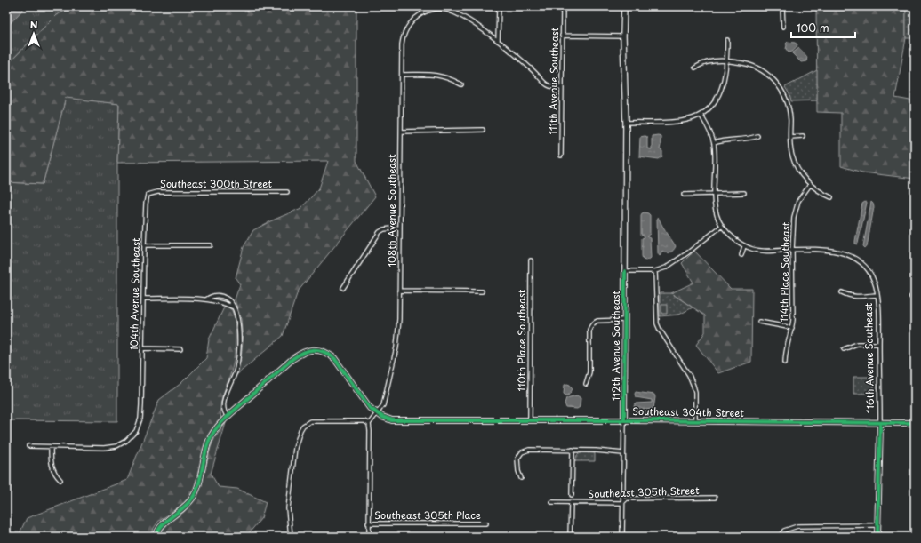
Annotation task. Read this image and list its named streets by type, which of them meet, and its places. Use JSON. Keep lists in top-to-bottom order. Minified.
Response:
{"streets":{"street":["111th Avenue Southeast","Southeast 300th Street","108th Avenue Southeast","114th Place Southeast","104th Avenue Southeast","110th Place Southeast","112th Avenue Southeast","116th Avenue Southeast","Southeast 304th Street","Southeast 305th Street","Southeast 305th Place"]},"crossings":[["Southeast 300th Street","104th Avenue Southeast"],["108th Avenue Southeast","Southeast 304th Street"],["114th Place Southeast","116th Avenue Southeast"],["110th Place Southeast","Southeast 304th Street"],["112th Avenue Southeast","Southeast 304th Street"],["112th Avenue Southeast","Southeast 305th Street"],["116th Avenue Southeast","Southeast 304th Street"]],"scale_bar":"100 m","north":"top"}
